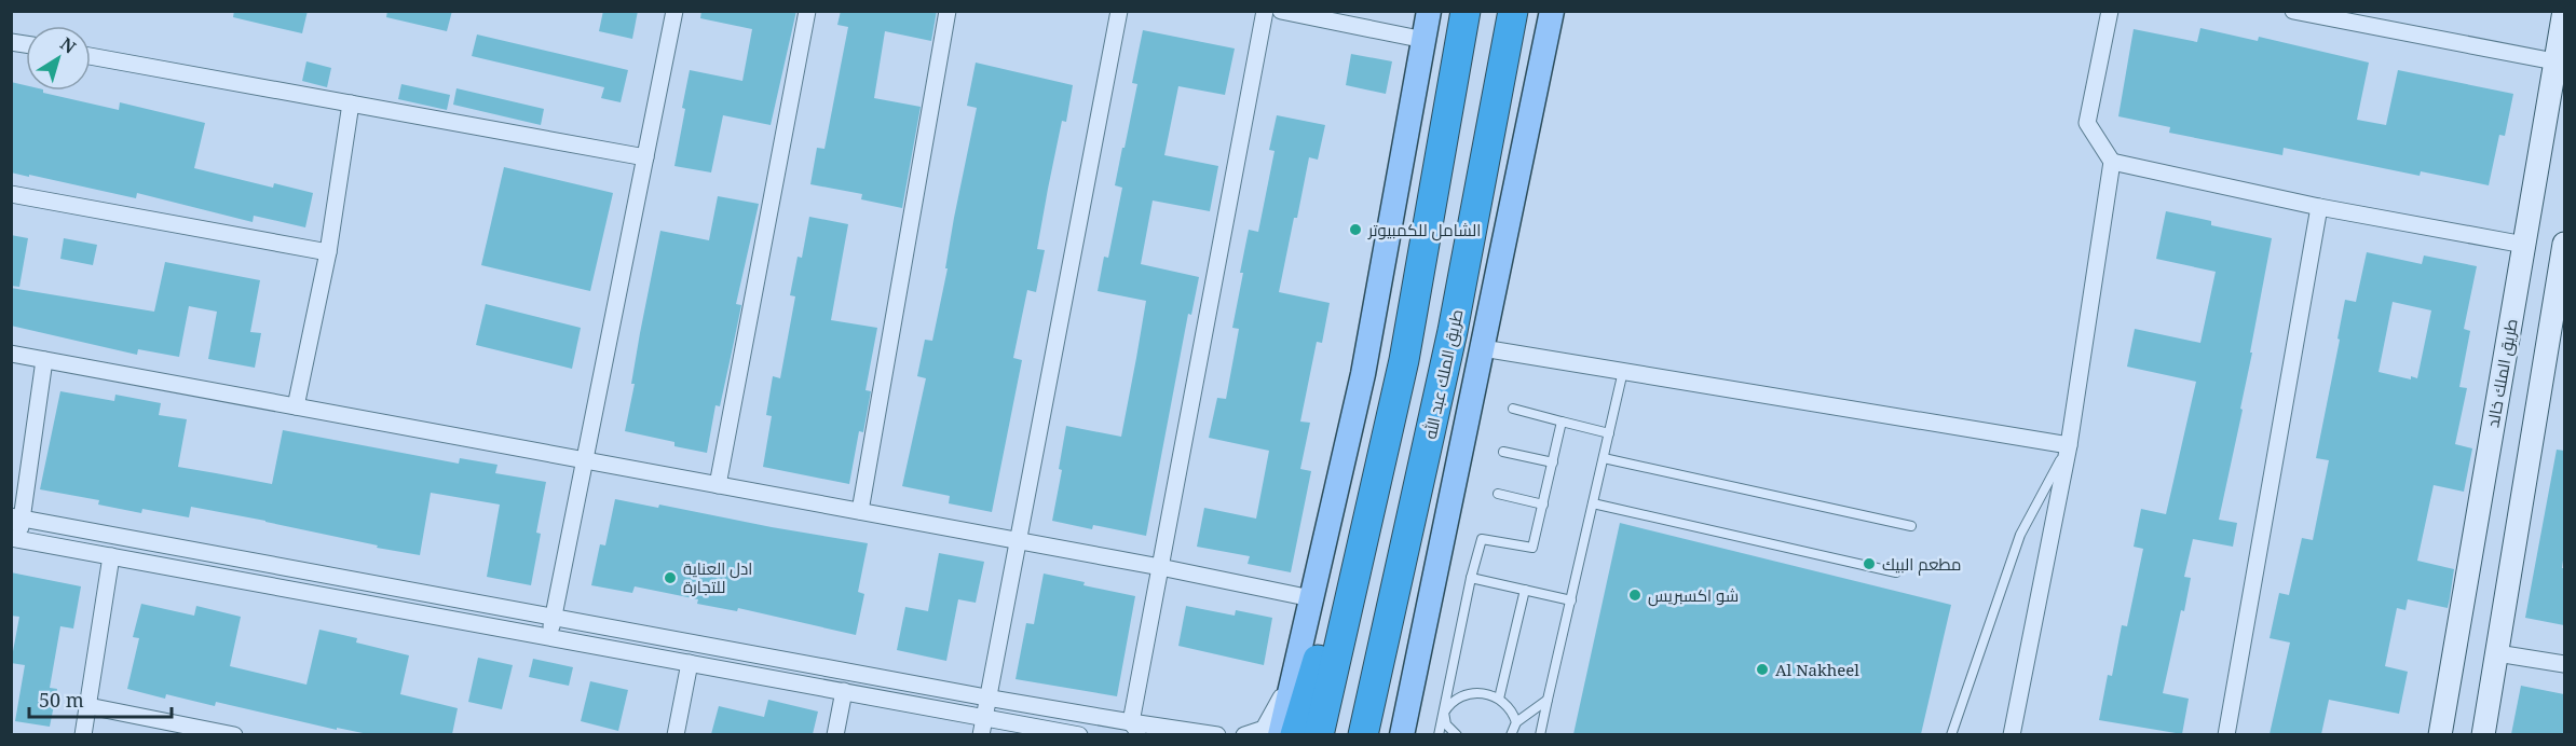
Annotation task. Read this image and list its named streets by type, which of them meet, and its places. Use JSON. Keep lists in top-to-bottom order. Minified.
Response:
{"streets":{"highway":["طريق الملك عبد الله"],"main road":["طريق الملك خالد"]},"places":["الشامل للكمبيوتر","مطعم البيك","ادل العناية للتجارة","شو اكسبريس","Al Nakheel"],"scale_bar":"50 m","north":"top right"}
